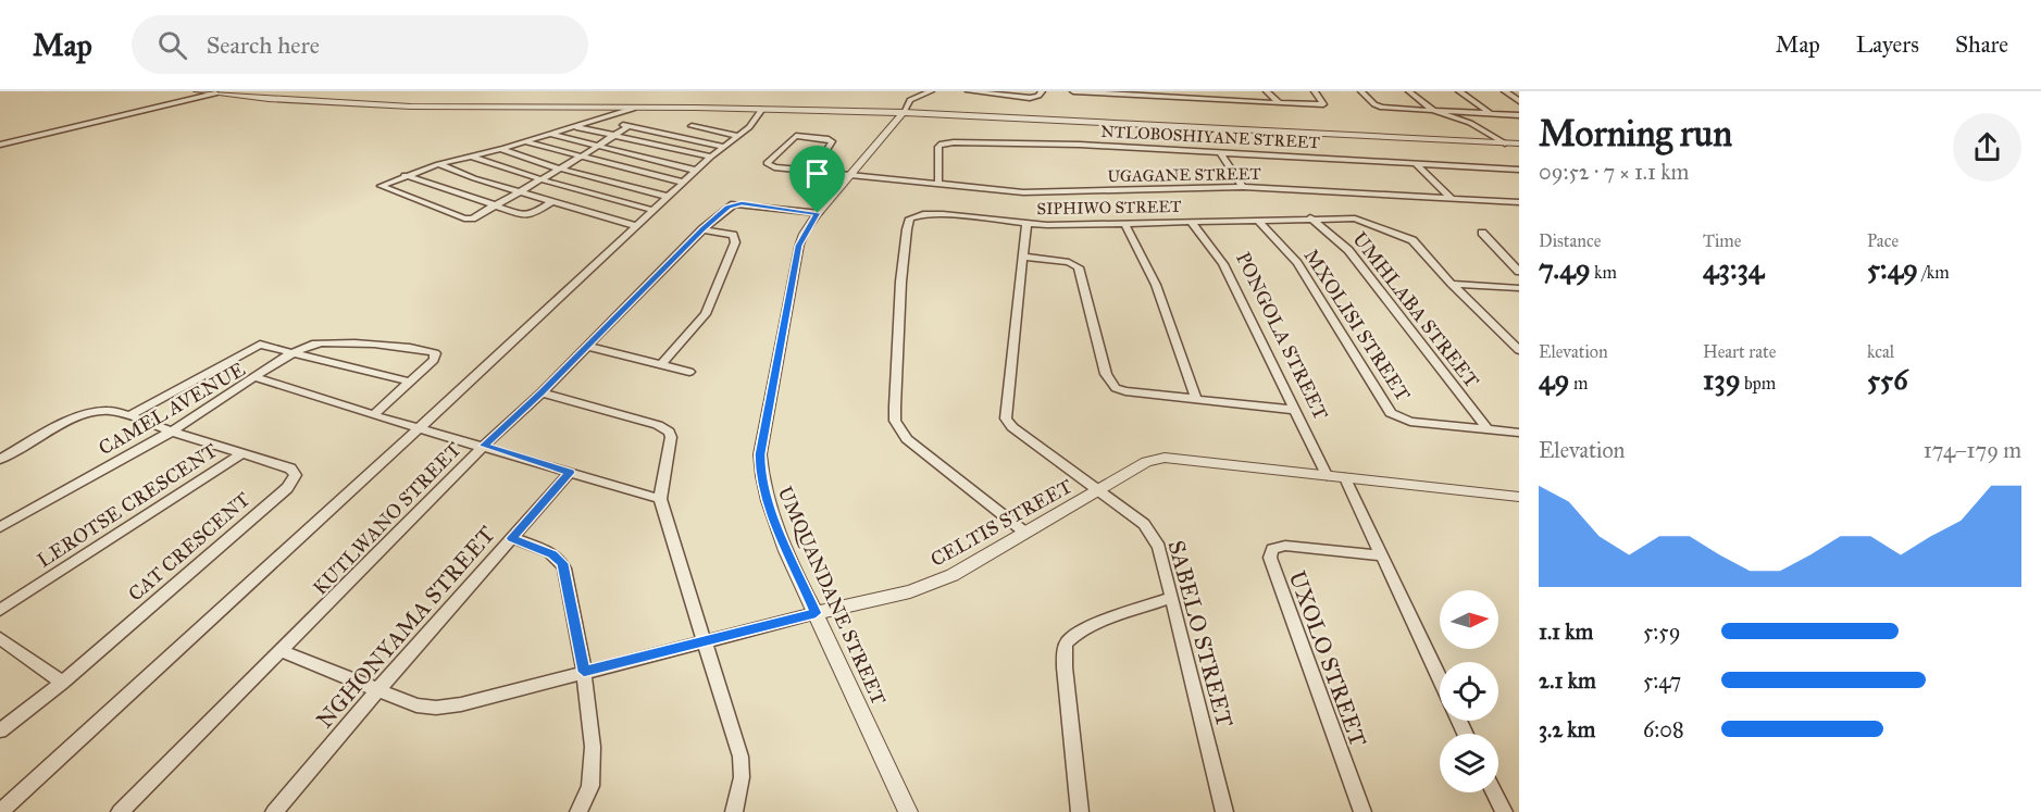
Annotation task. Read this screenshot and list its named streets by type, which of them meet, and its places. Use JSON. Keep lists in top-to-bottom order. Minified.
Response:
{"streets":{"street":["NTLOBOSHIYANE STREET","UGAGANE STREET","SIPHIWO STREET","UMHLABA STREET","MXOLISI STREET","PONGOLA STREET","CAMEL AVENUE","LEROTSE CRESCENT","KUTLWANO STREET","CELTIS STREET","CAT CRESCENT","UMQUANDANE STREET","NGHONYAMA STREET","SABELO STREET","UXOLO STREET"]},"crossings":[["NTLOBOSHIYANE STREET","UGAGANE STREET"],["UGAGANE STREET","UMQUANDANE STREET"],["SIPHIWO STREET","UMHLABA STREET"],["SIPHIWO STREET","MXOLISI STREET"],["SIPHIWO STREET","PONGOLA STREET"],["SIPHIWO STREET","CELTIS STREET"],["UMHLABA STREET","MXOLISI STREET"],["PONGOLA STREET","CELTIS STREET"],["CAMEL AVENUE","KUTLWANO STREET"],["CAMEL AVENUE","CAT CRESCENT"],["CAMEL AVENUE","NGHONYAMA STREET"],["LEROTSE CRESCENT","CAT CRESCENT"],["KUTLWANO STREET","CELTIS STREET"],["KUTLWANO STREET","UMQUANDANE STREET"],["CELTIS STREET","UMQUANDANE STREET"],["CELTIS STREET","NGHONYAMA STREET"],["CELTIS STREET","SABELO STREET"]],"north":"right","page":{"header":"Map","search":"Search here","nav":["Map","Layers","Share"],"heading":["Morning run","09:52 · 7 × 1.1 km"],"stats":[["Distance","7.49 km"],["Time","43:34"],["Pace","5:49 /km"],["Elevation","49 m"],["Heart rate","139 bpm"],["kcal","556"]],"chart":["Elevation","174–179 m"],"list":[{"name":"1.1 km","note":"5:59"},{"name":"2.1 km","note":"5:47"},{"name":"3.2 km","note":"6:08"}]}}
